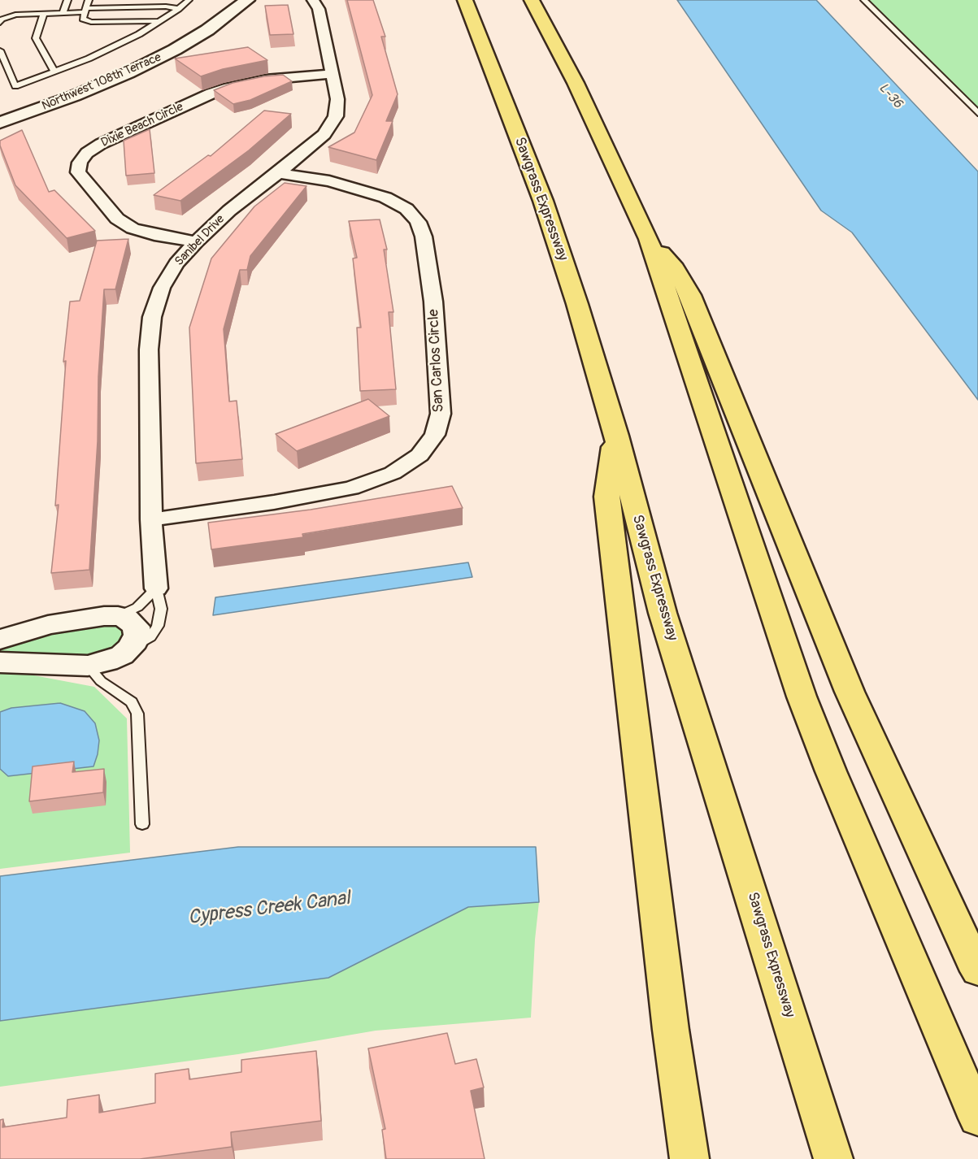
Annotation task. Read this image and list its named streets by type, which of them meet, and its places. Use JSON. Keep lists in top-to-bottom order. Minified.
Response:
{"streets":{"highway":["Sawgrass Expressway"],"street":["Northwest 108th Terrace","Dixie Beach Circle","Sanibel Drive","San Carlos Circle"]},"crossings":[["Dixie Beach Circle","Sanibel Drive"],["Sanibel Drive","San Carlos Circle"]],"water":["L-36","Cypress Creek Canal"]}
